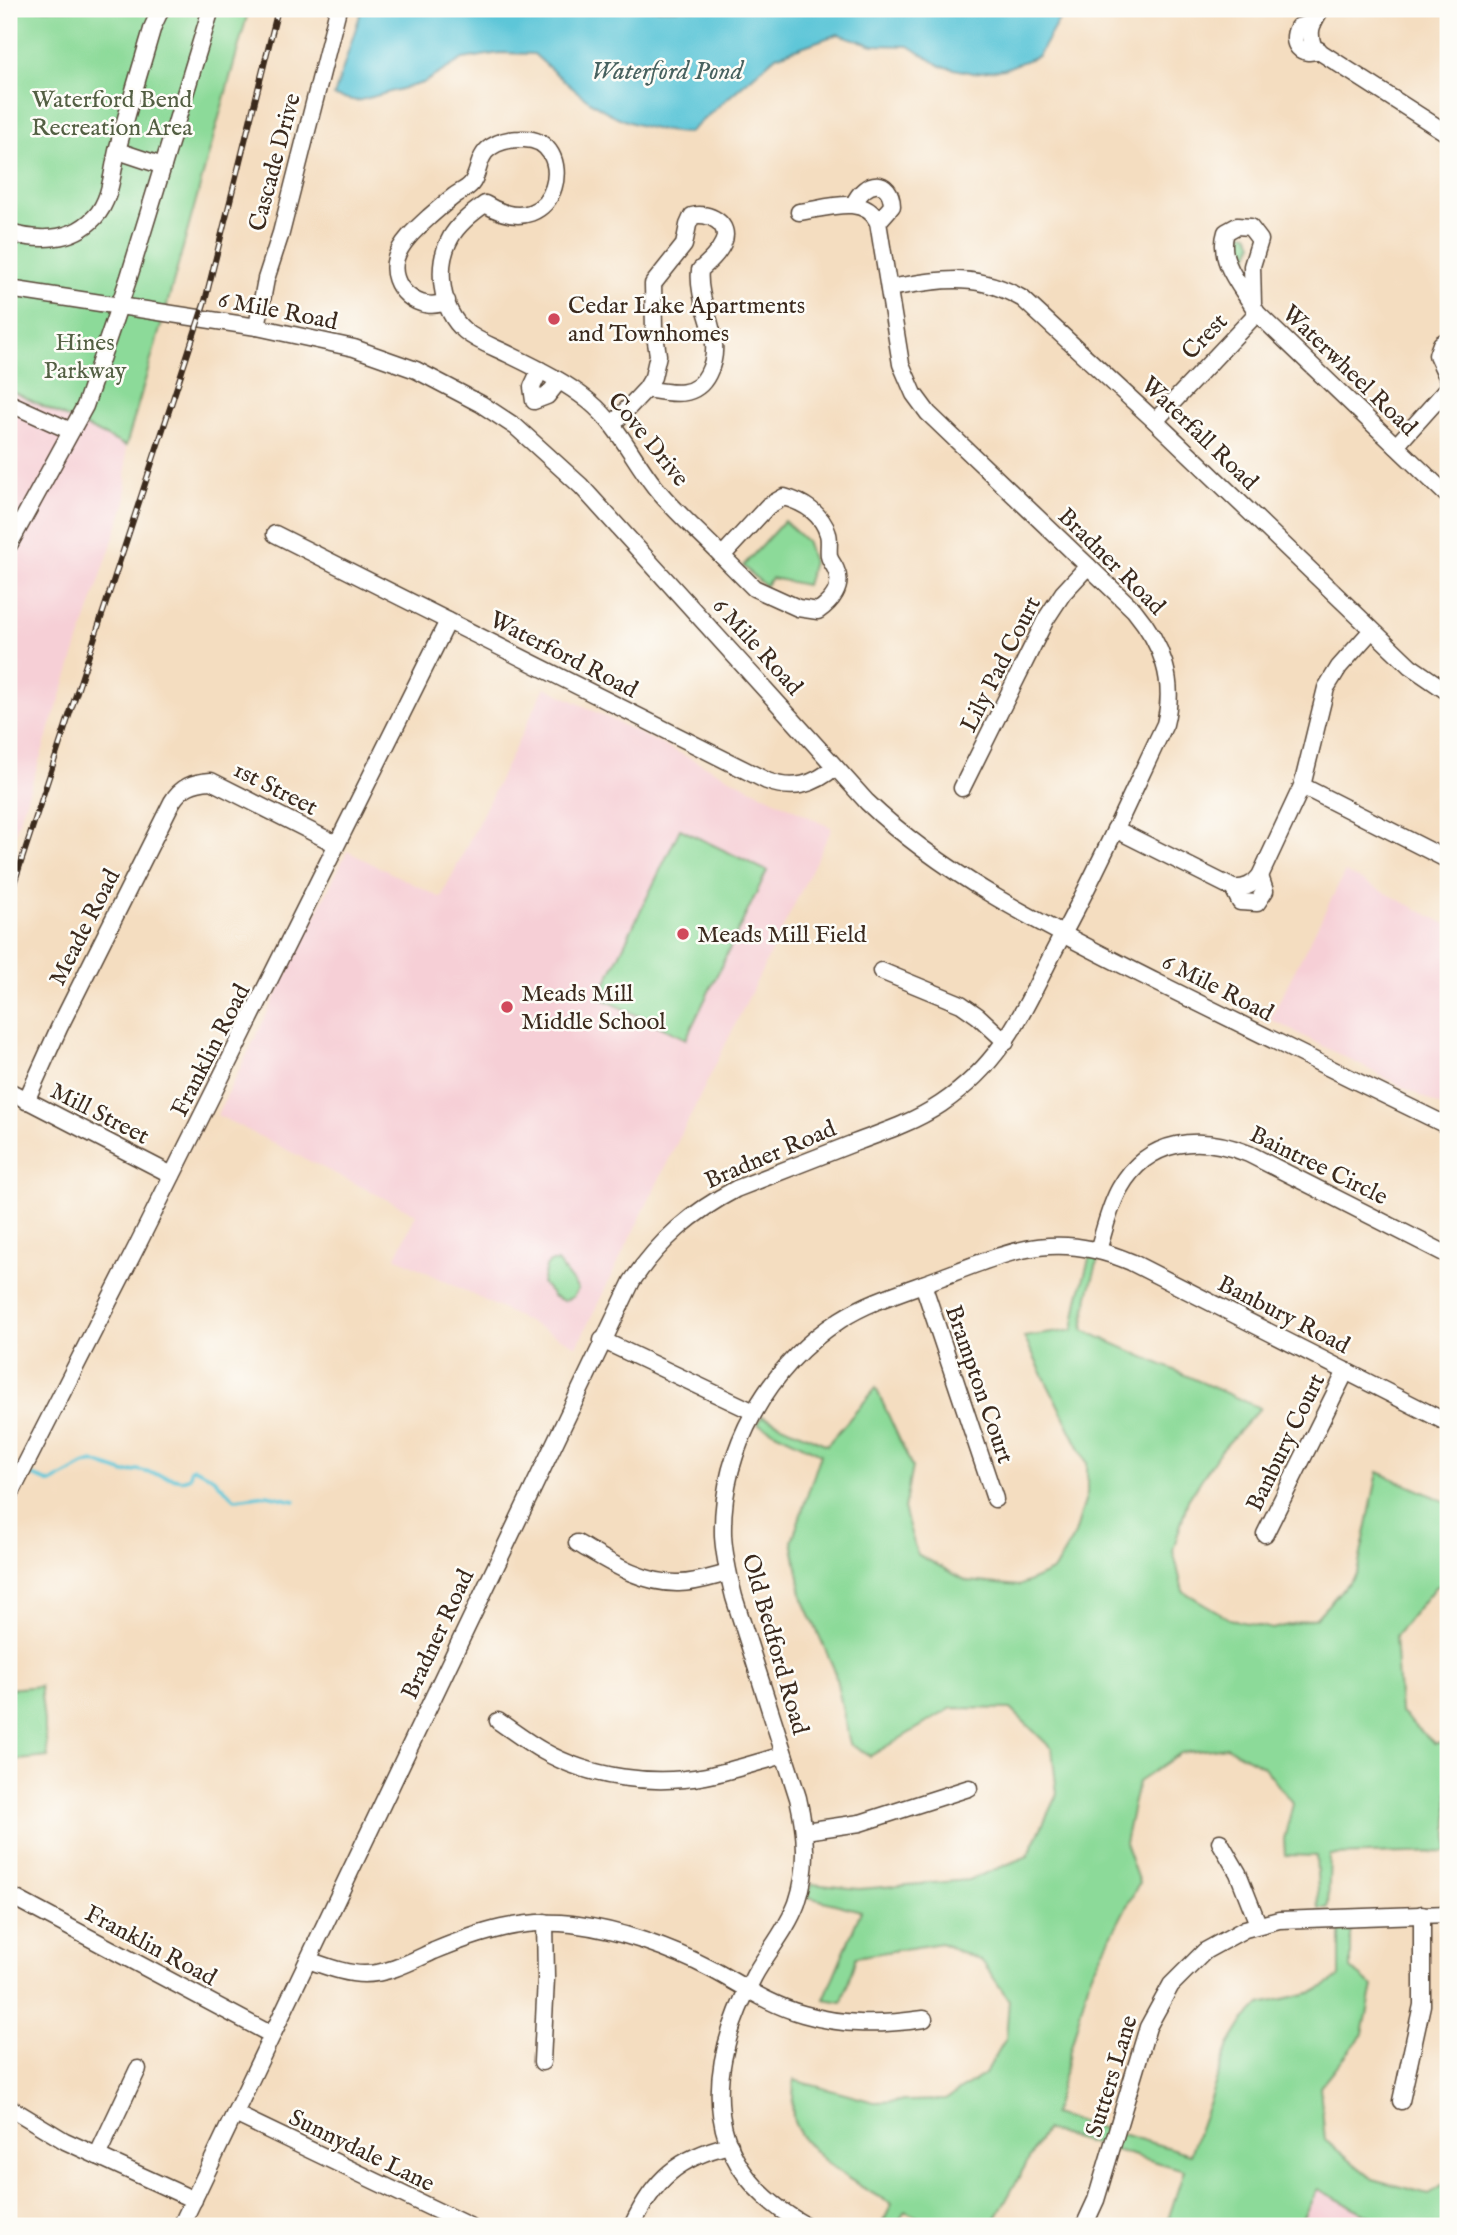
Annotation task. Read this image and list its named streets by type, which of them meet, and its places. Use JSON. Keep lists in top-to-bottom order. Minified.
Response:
{"streets":{"street":["Cascade Drive","6 Mile Road","Crest","Waterwheel Road","Waterfall Road","Cove Drive","Bradner Road","Waterford Road","Lily Pad Court","1st Street","Meade Road","Franklin Road","Mill Street","Baintree Circle","Banbury Road","Brampton Court","Banbury Court","Old Bedford Road","Sutters Lane","Sunnydale Lane"]},"crossings":[["Cascade Drive","6 Mile Road"],["6 Mile Road","Bradner Road"],["6 Mile Road","Waterford Road"],["Crest","Waterwheel Road"],["Crest","Waterfall Road"],["Waterfall Road","Bradner Road"],["Bradner Road","Lily Pad Court"],["Bradner Road","Franklin Road"],["Bradner Road","Sunnydale Lane"],["Waterford Road","Franklin Road"],["1st Street","Meade Road"],["1st Street","Franklin Road"],["Meade Road","Mill Street"],["Franklin Road","Mill Street"],["Baintree Circle","Banbury Road"],["Baintree Circle","Old Bedford Road"],["Banbury Road","Banbury Court"],["Banbury Road","Old Bedford Road"],["Brampton Court","Old Bedford Road"]],"water":["Waterford Pond"],"parks":["Waterford Bend Recreation Area","Hines Parkway"],"places":["Cedar Lake Apartments and Townhomes","Meads Mill Field","Meads Mill Middle School"]}
